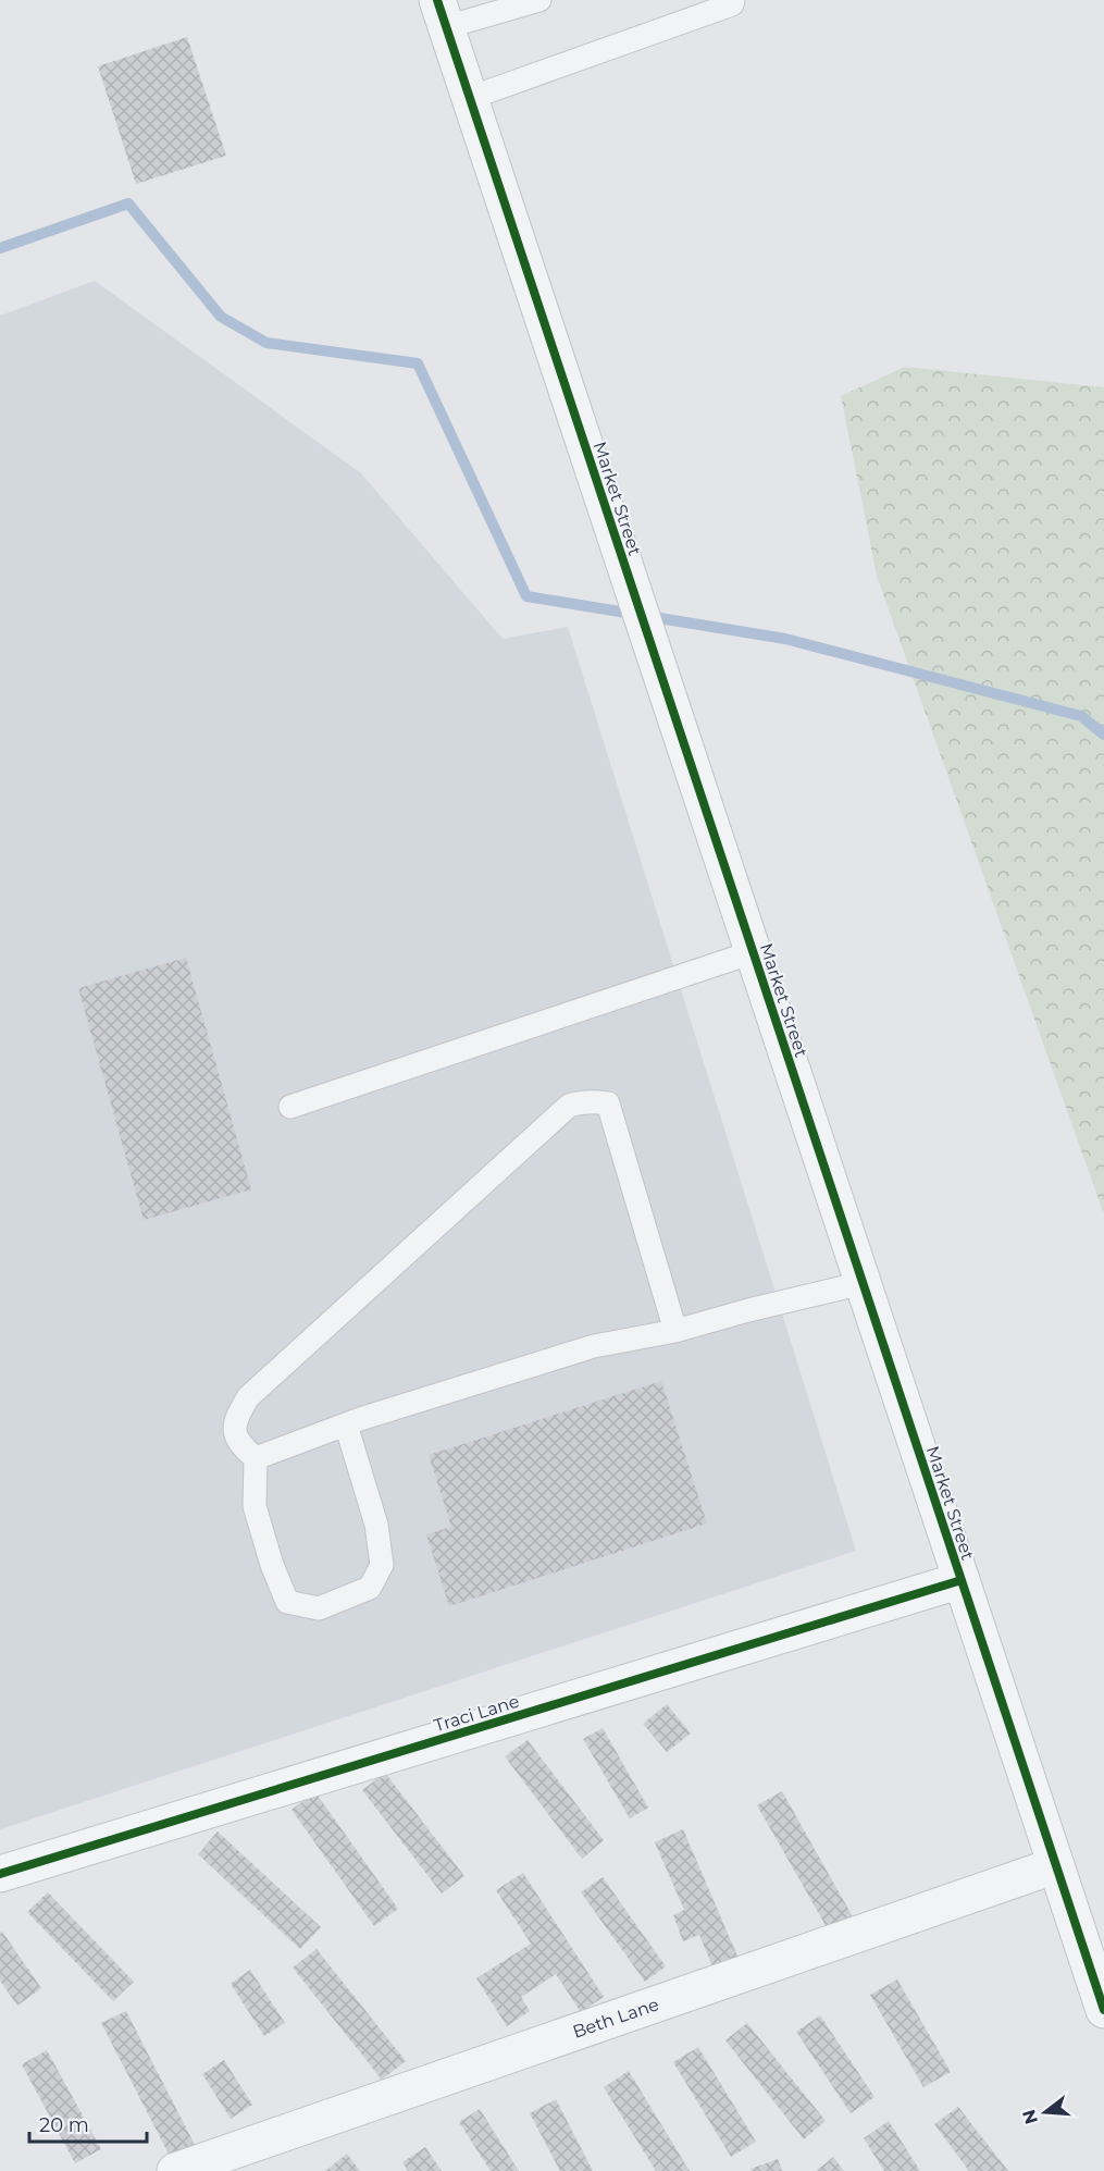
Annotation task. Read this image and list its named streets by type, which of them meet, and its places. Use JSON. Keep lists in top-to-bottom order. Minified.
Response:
{"streets":{"street":["Market Street","Traci Lane","Beth Lane"]},"crossings":[["Market Street","Traci Lane"],["Market Street","Beth Lane"]],"scale_bar":"20 m","north":"left"}
